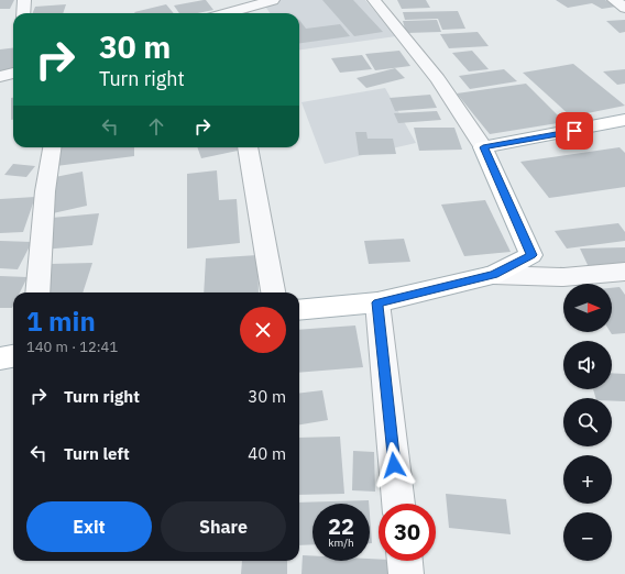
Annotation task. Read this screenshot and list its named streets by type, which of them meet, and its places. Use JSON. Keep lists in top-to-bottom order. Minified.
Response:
{"north":"right","page":{"turn":["30 m","Turn right"],"map_buttons":["+","−"],"heading":["1 min","140 m · 12:41"],"list":[{"name":"Turn right","value":"30 m"},{"name":"Turn left","value":"40 m"}],"buttons":["Exit","Share"],"speed":"22 km/h","limit":"30"}}
